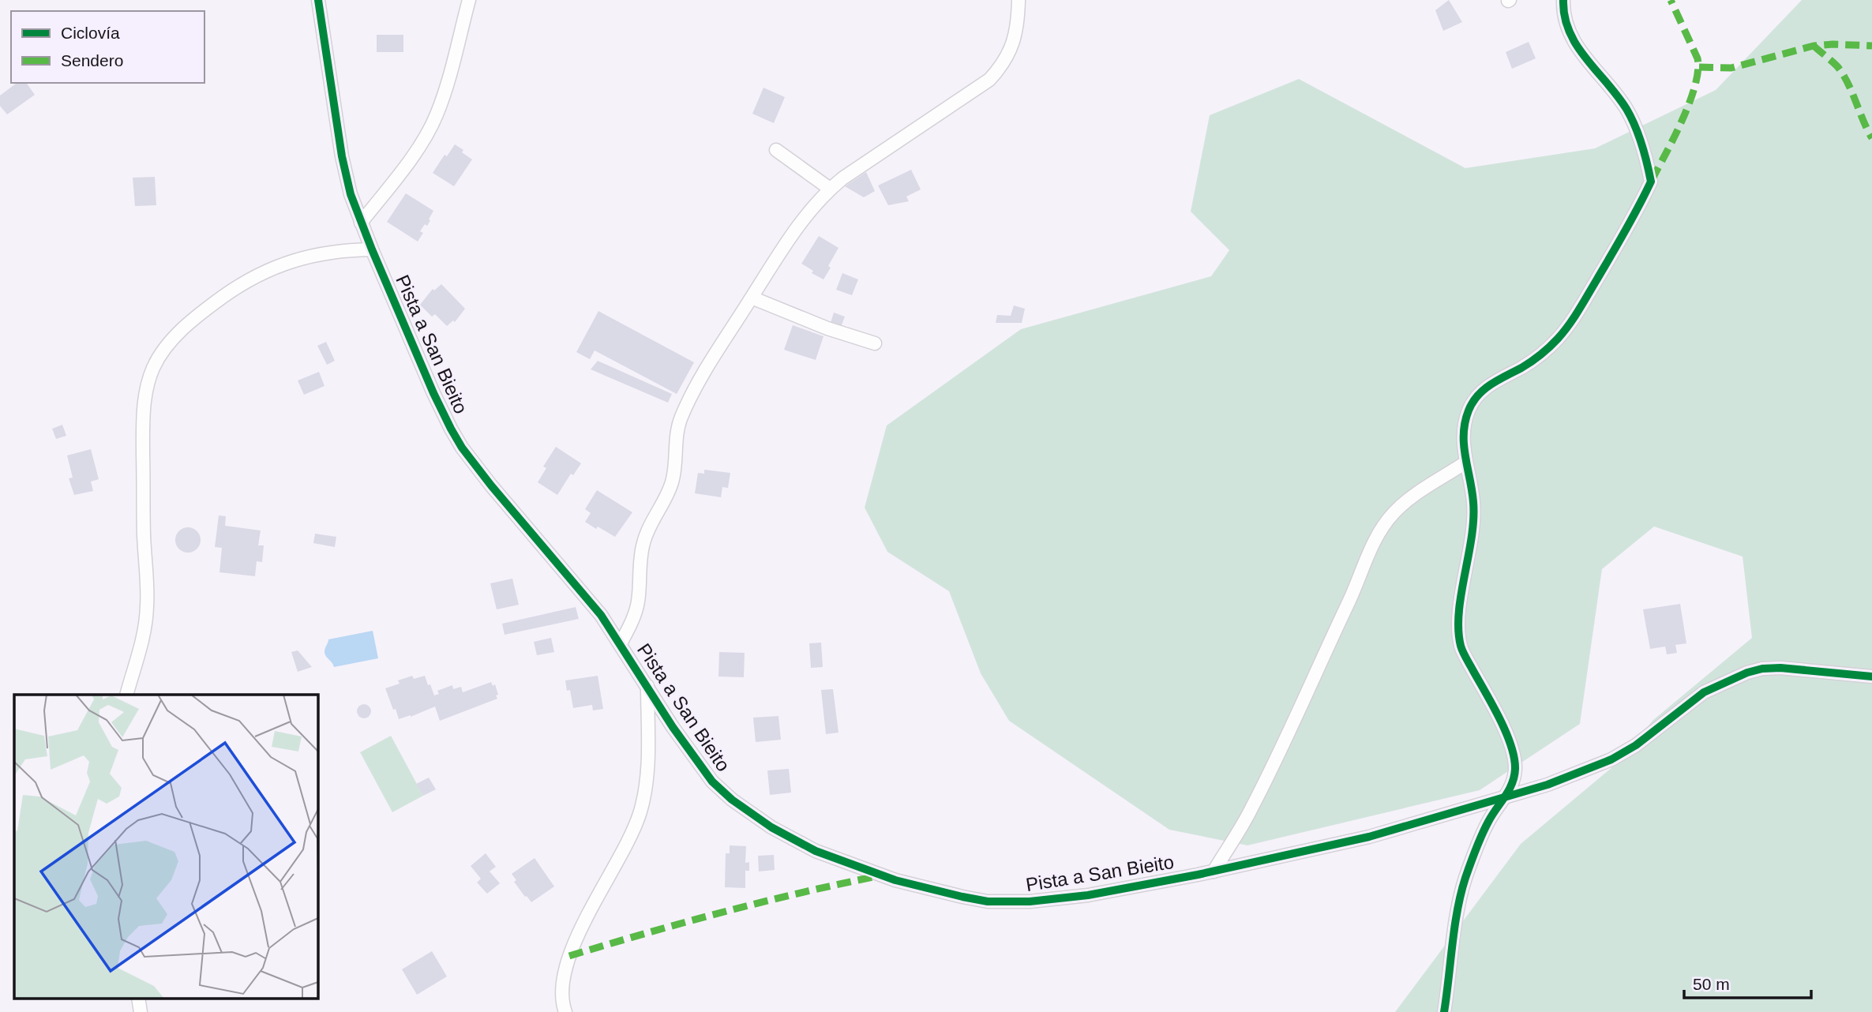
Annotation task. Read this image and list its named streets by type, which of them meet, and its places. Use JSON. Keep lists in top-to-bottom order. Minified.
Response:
{"streets":{"street":["Pista a San Bieito"]},"legend":["Ciclovía","Sendero"],"scale_bar":"50 m"}
